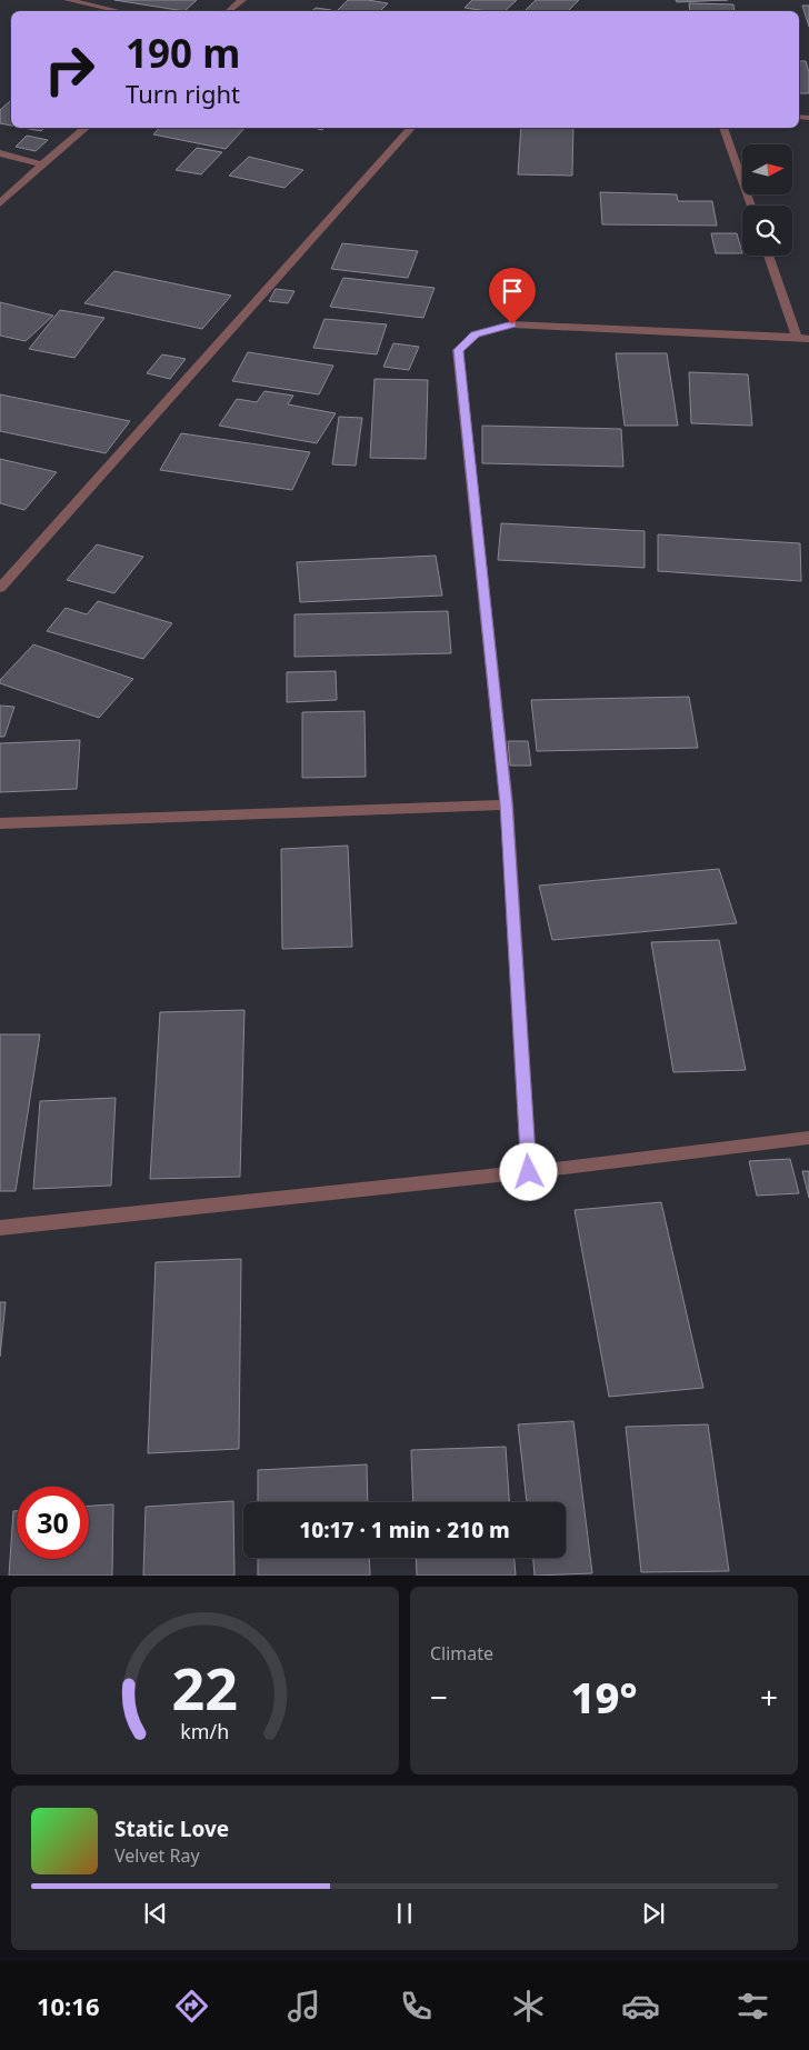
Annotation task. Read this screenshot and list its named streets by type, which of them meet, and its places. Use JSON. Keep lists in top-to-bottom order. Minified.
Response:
{"north":"right","page":{"turn":["190 m","Turn right"],"limit":"30","trip":"10:17 · 1 min · 210 m","tile":"Climate","heat":["−","19°","+"],"song":["Static Love","Velvet Ray"],"tabs":"10:16","gauge":["22","km/h"]}}
